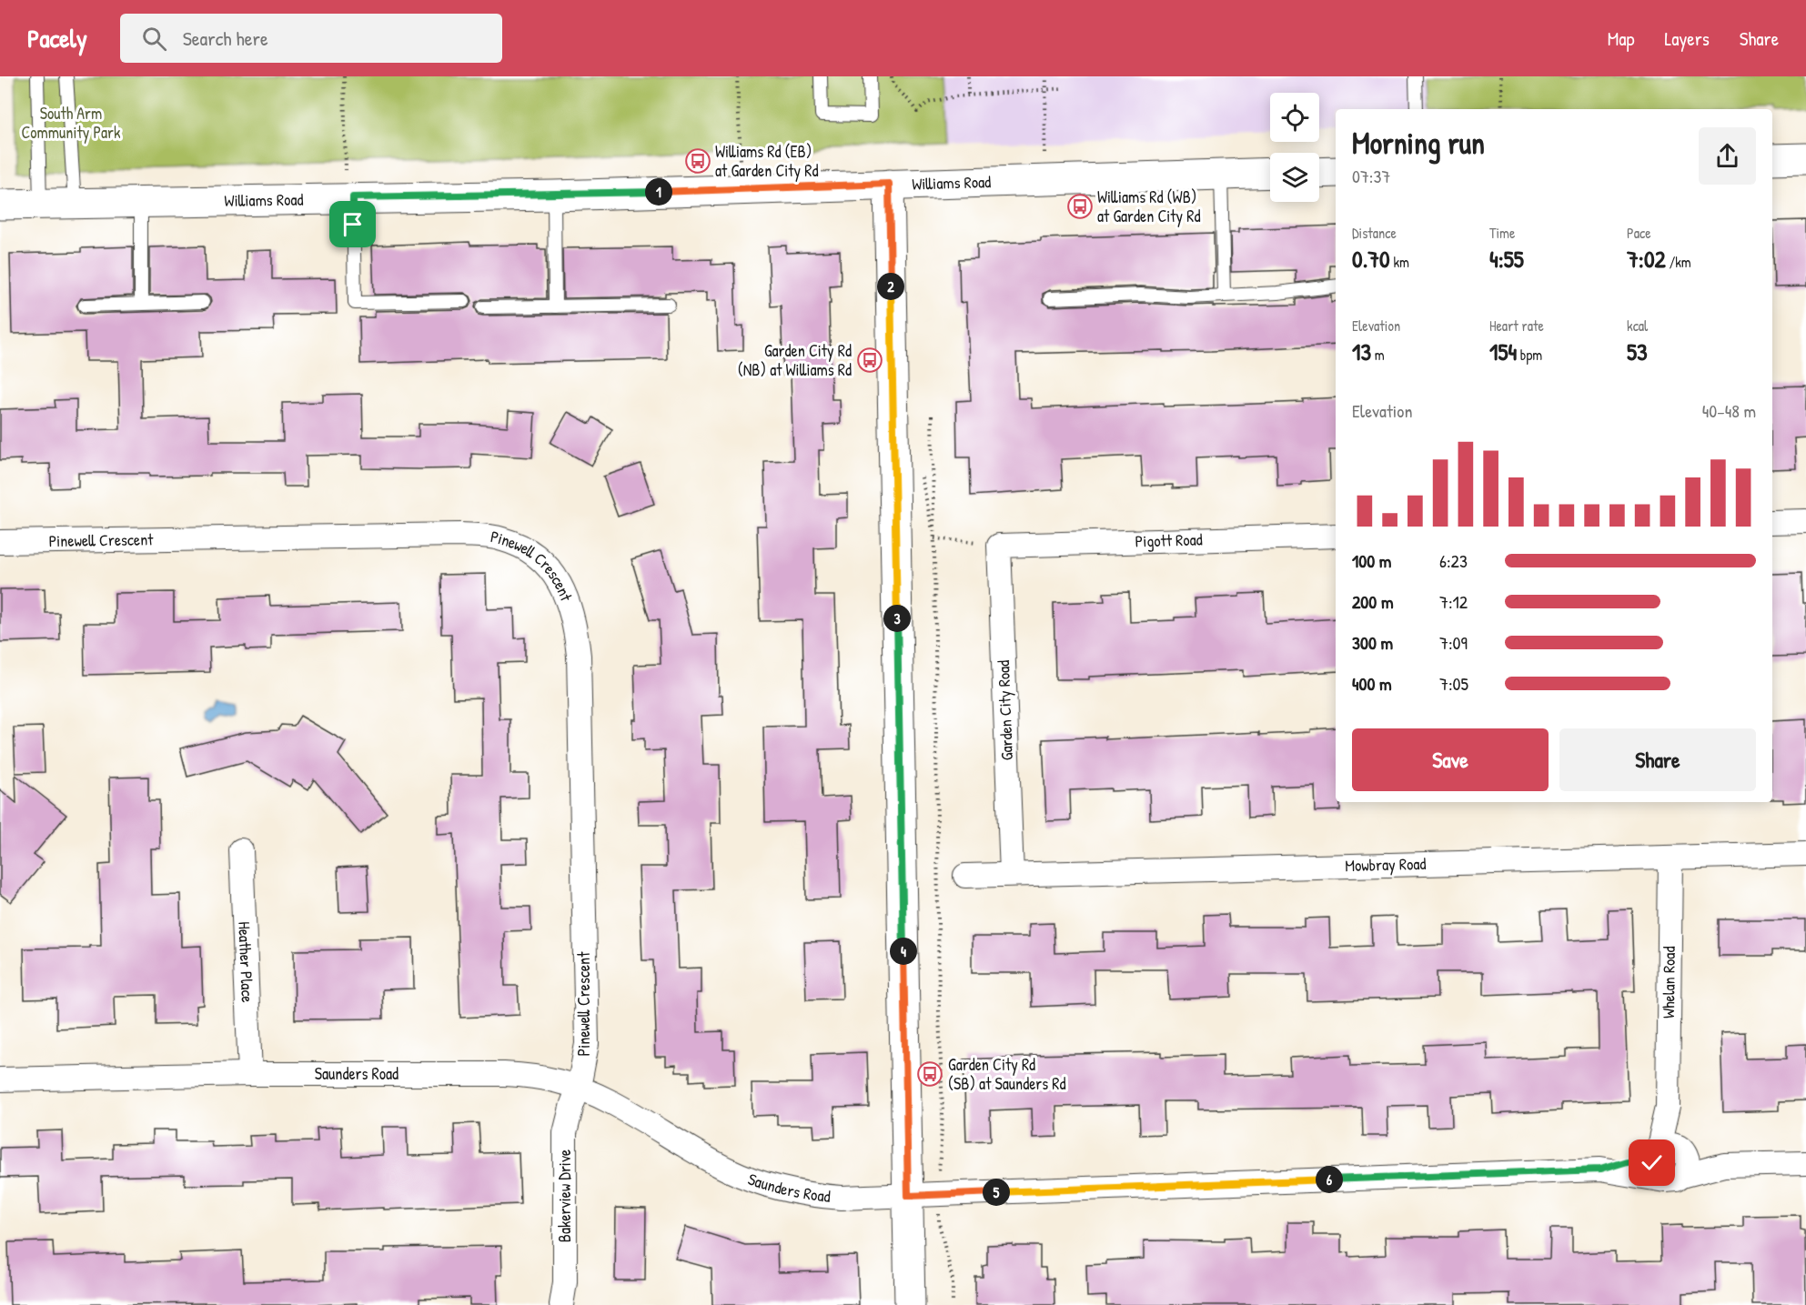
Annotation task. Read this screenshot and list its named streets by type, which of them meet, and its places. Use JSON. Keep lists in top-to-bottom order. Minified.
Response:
{"streets":{"street":["Williams Road","Pinewell Crescent","Pigott Road","Garden City Road","Mowbray Road","Heather Place","Whelan Road","Saunders Road","Bakerview Drive"]},"crossings":[["Pinewell Crescent","Saunders Road"],["Pinewell Crescent","Bakerview Drive"],["Pigott Road","Garden City Road"],["Garden City Road","Mowbray Road"],["Mowbray Road","Whelan Road"],["Heather Place","Saunders Road"],["Whelan Road","Saunders Road"],["Saunders Road","Bakerview Drive"]],"parks":["South Arm Community Park"],"places":{"bus stop":["Williams Rd (EB) at Garden City Rd","Williams Rd (WB) at Garden City Rd","Garden City Rd (NB) at Williams Rd","Garden City Rd (SB) at Saunders Rd"]},"page":{"header":"Pacely","search":"Search here","nav":["Map","Layers","Share"],"heading":["Morning run","07:37"],"pins":["1","2","3","4","6","5"],"stats":[["Distance","0.70 km"],["Time","4:55"],["Pace","7:02 /km"],["Elevation","13 m"],["Heart rate","154 bpm"],["kcal","53"]],"chart":["Elevation","40–48 m"],"list":[{"name":"100 m","note":"6:23"},{"name":"200 m","note":"7:12"},{"name":"300 m","note":"7:09"},{"name":"400 m","note":"7:05"}],"buttons":["Save","Share"]}}
